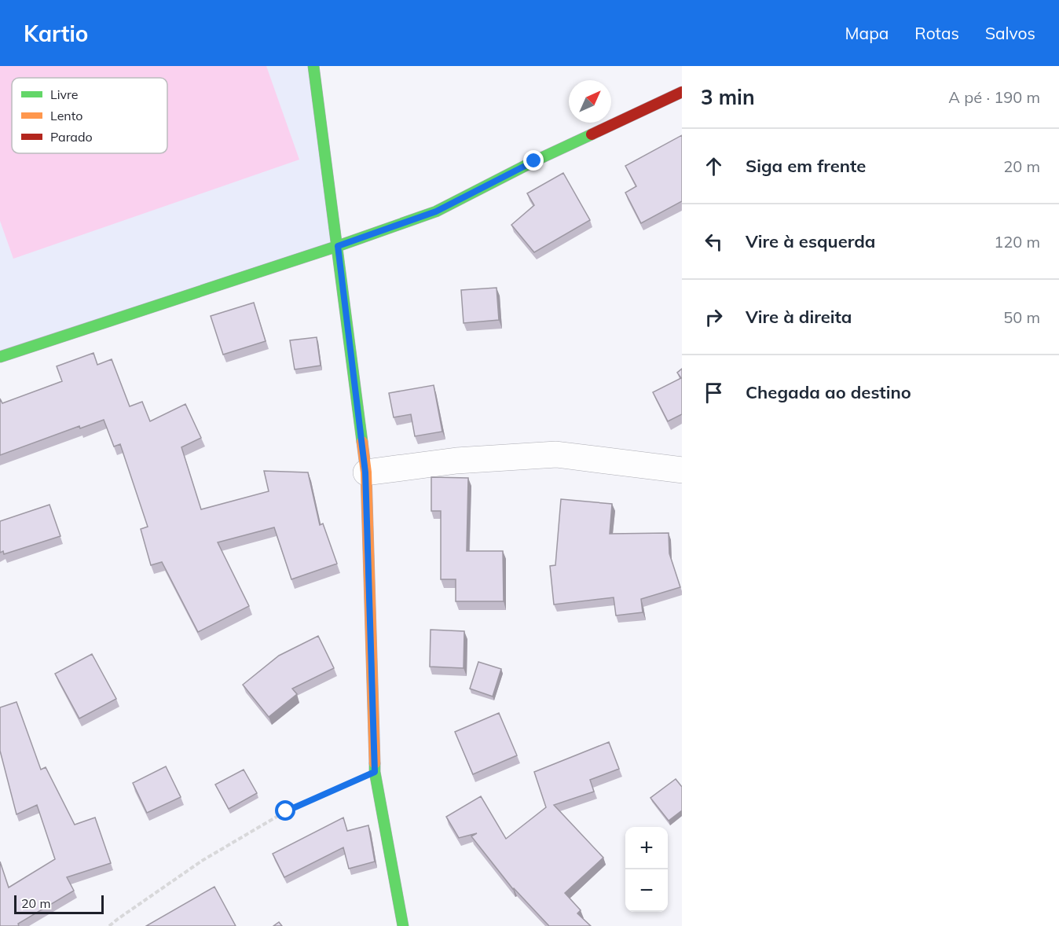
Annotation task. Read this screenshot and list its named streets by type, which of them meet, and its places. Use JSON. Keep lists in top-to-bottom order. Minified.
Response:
{"legend":["Livre","Lento","Parado"],"scale_bar":"20 m","north":"top right","page":{"header":"Kartio","nav":["Mapa","Rotas","Salvos"],"heading":["3 min","A pé · 190 m"],"list":[["Siga em frente","20 m"],["Vire à esquerda","120 m"],["Vire à direita","50 m"],"Chegada ao destino"],"map_buttons":["+","−"],"scale":"20 m"}}
